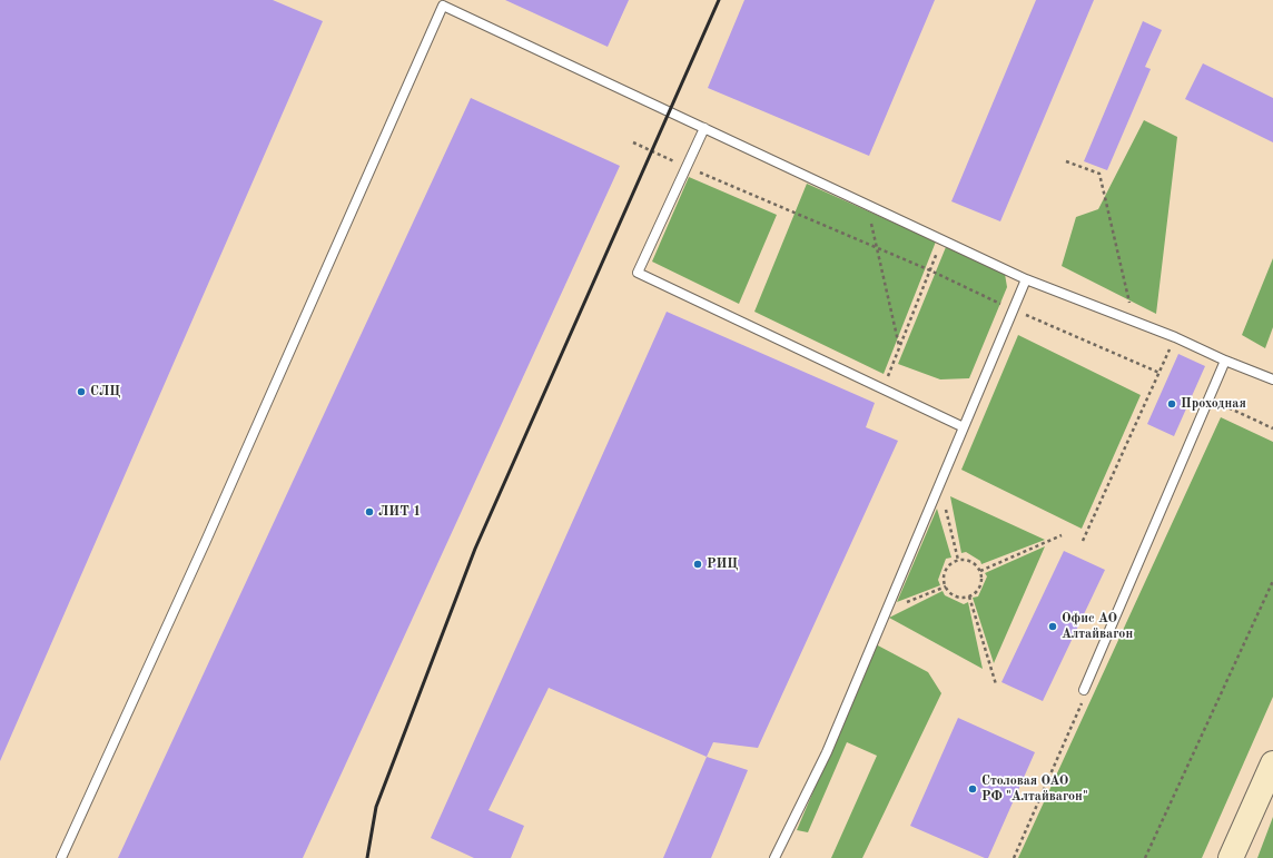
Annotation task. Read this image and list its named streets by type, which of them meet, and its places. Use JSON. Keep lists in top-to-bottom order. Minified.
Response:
{"places":["СЛЦ","Проходная","ЛИТ 1","РИЦ","Офис АО Алтайвагон","Столовая ОАО РФ \"Алтайвагон\""]}
